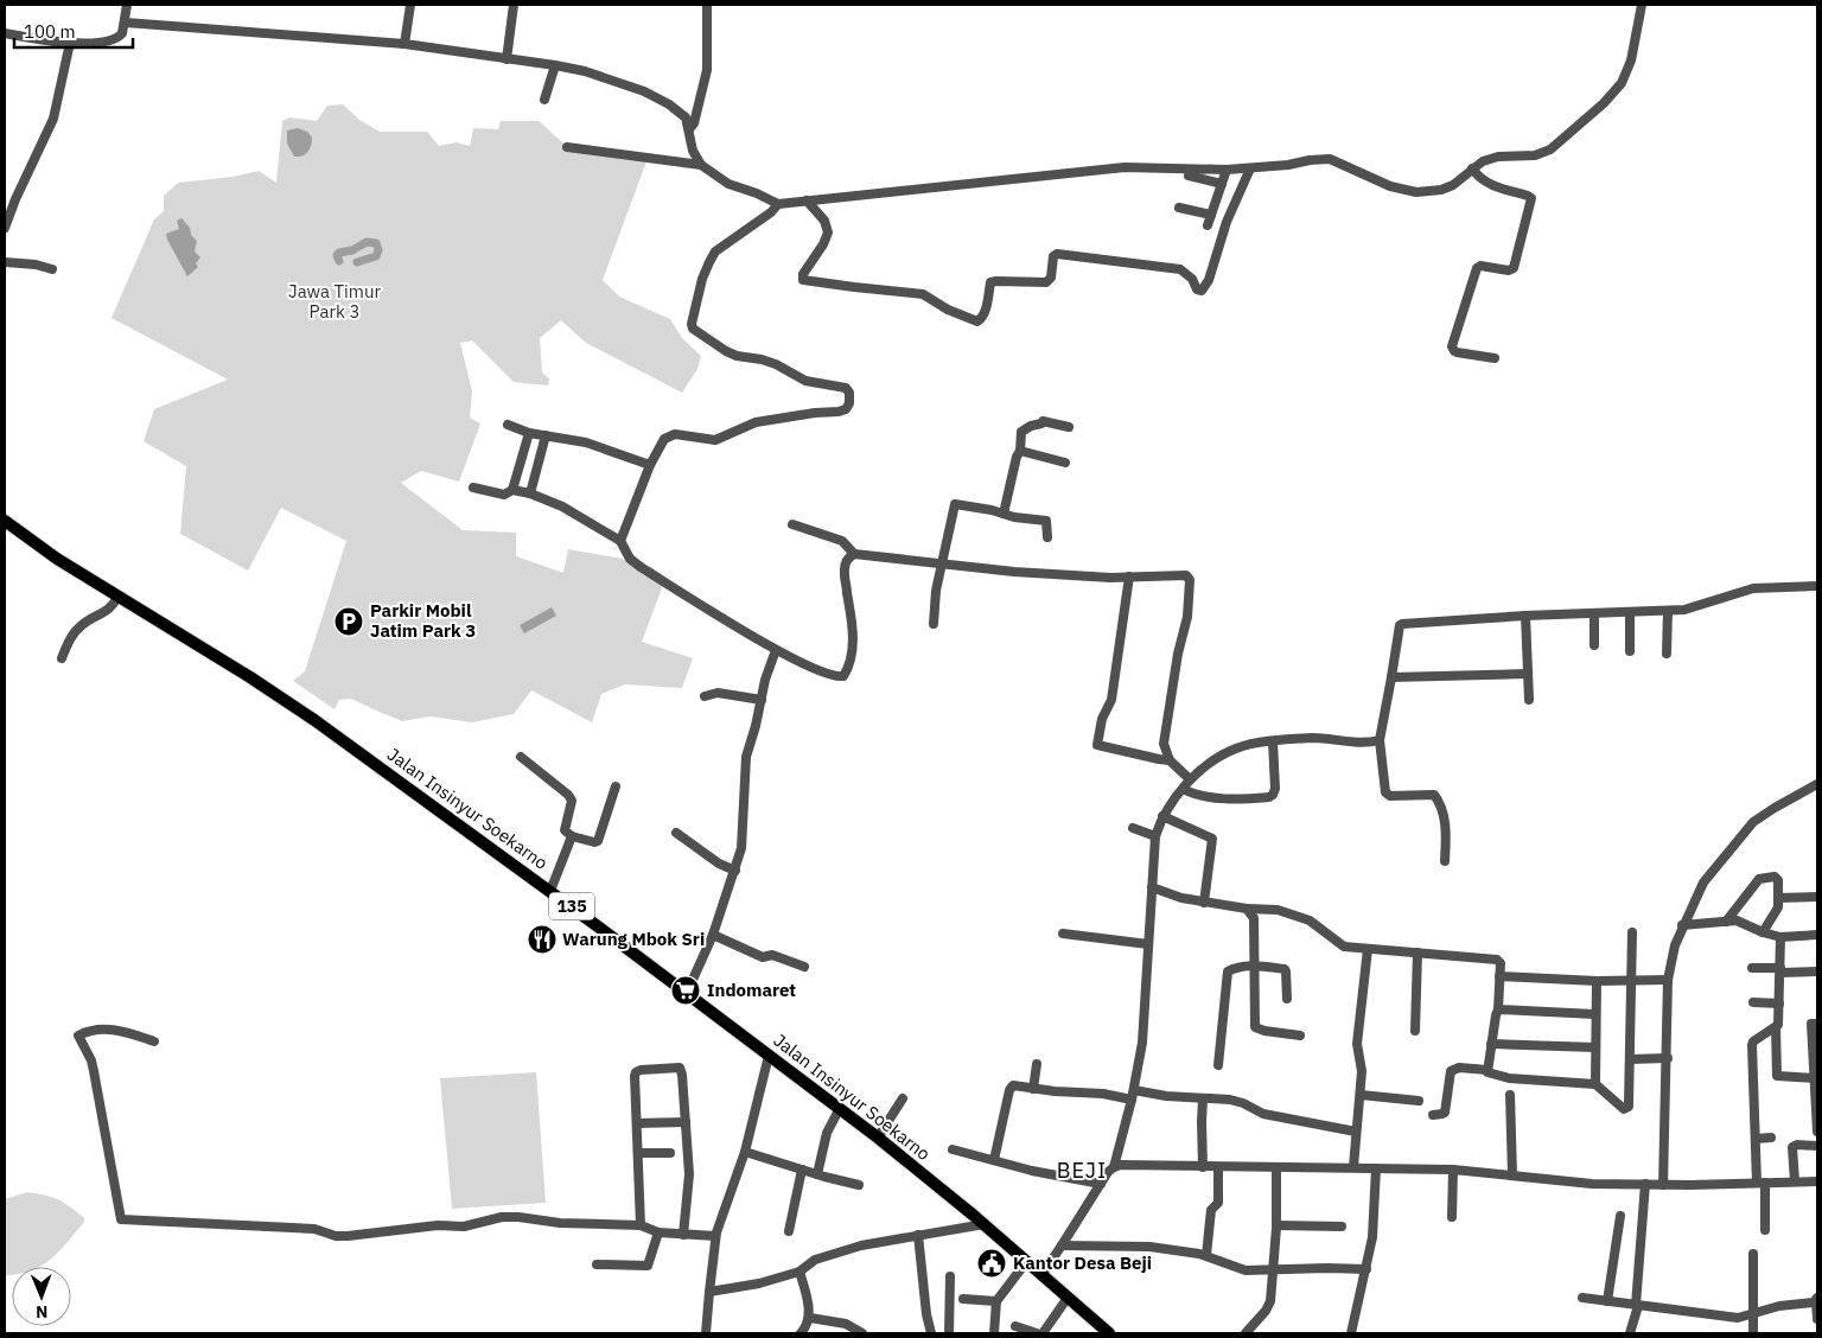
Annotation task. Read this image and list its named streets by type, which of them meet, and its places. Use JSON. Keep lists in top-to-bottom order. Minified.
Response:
{"streets":{"main road":["Jalan Insinyur Soekarno","135"]},"districts":["BEJI"],"parks":["Jawa Timur Park 3"],"places":{"parking":["Parkir Mobil Jatim Park 3"],"restaurant":["Warung Mbok Sri"],"supermarket":["Indomaret"],"public building":["Kantor Desa Beji"]},"scale_bar":"100 m","north":"bottom"}
